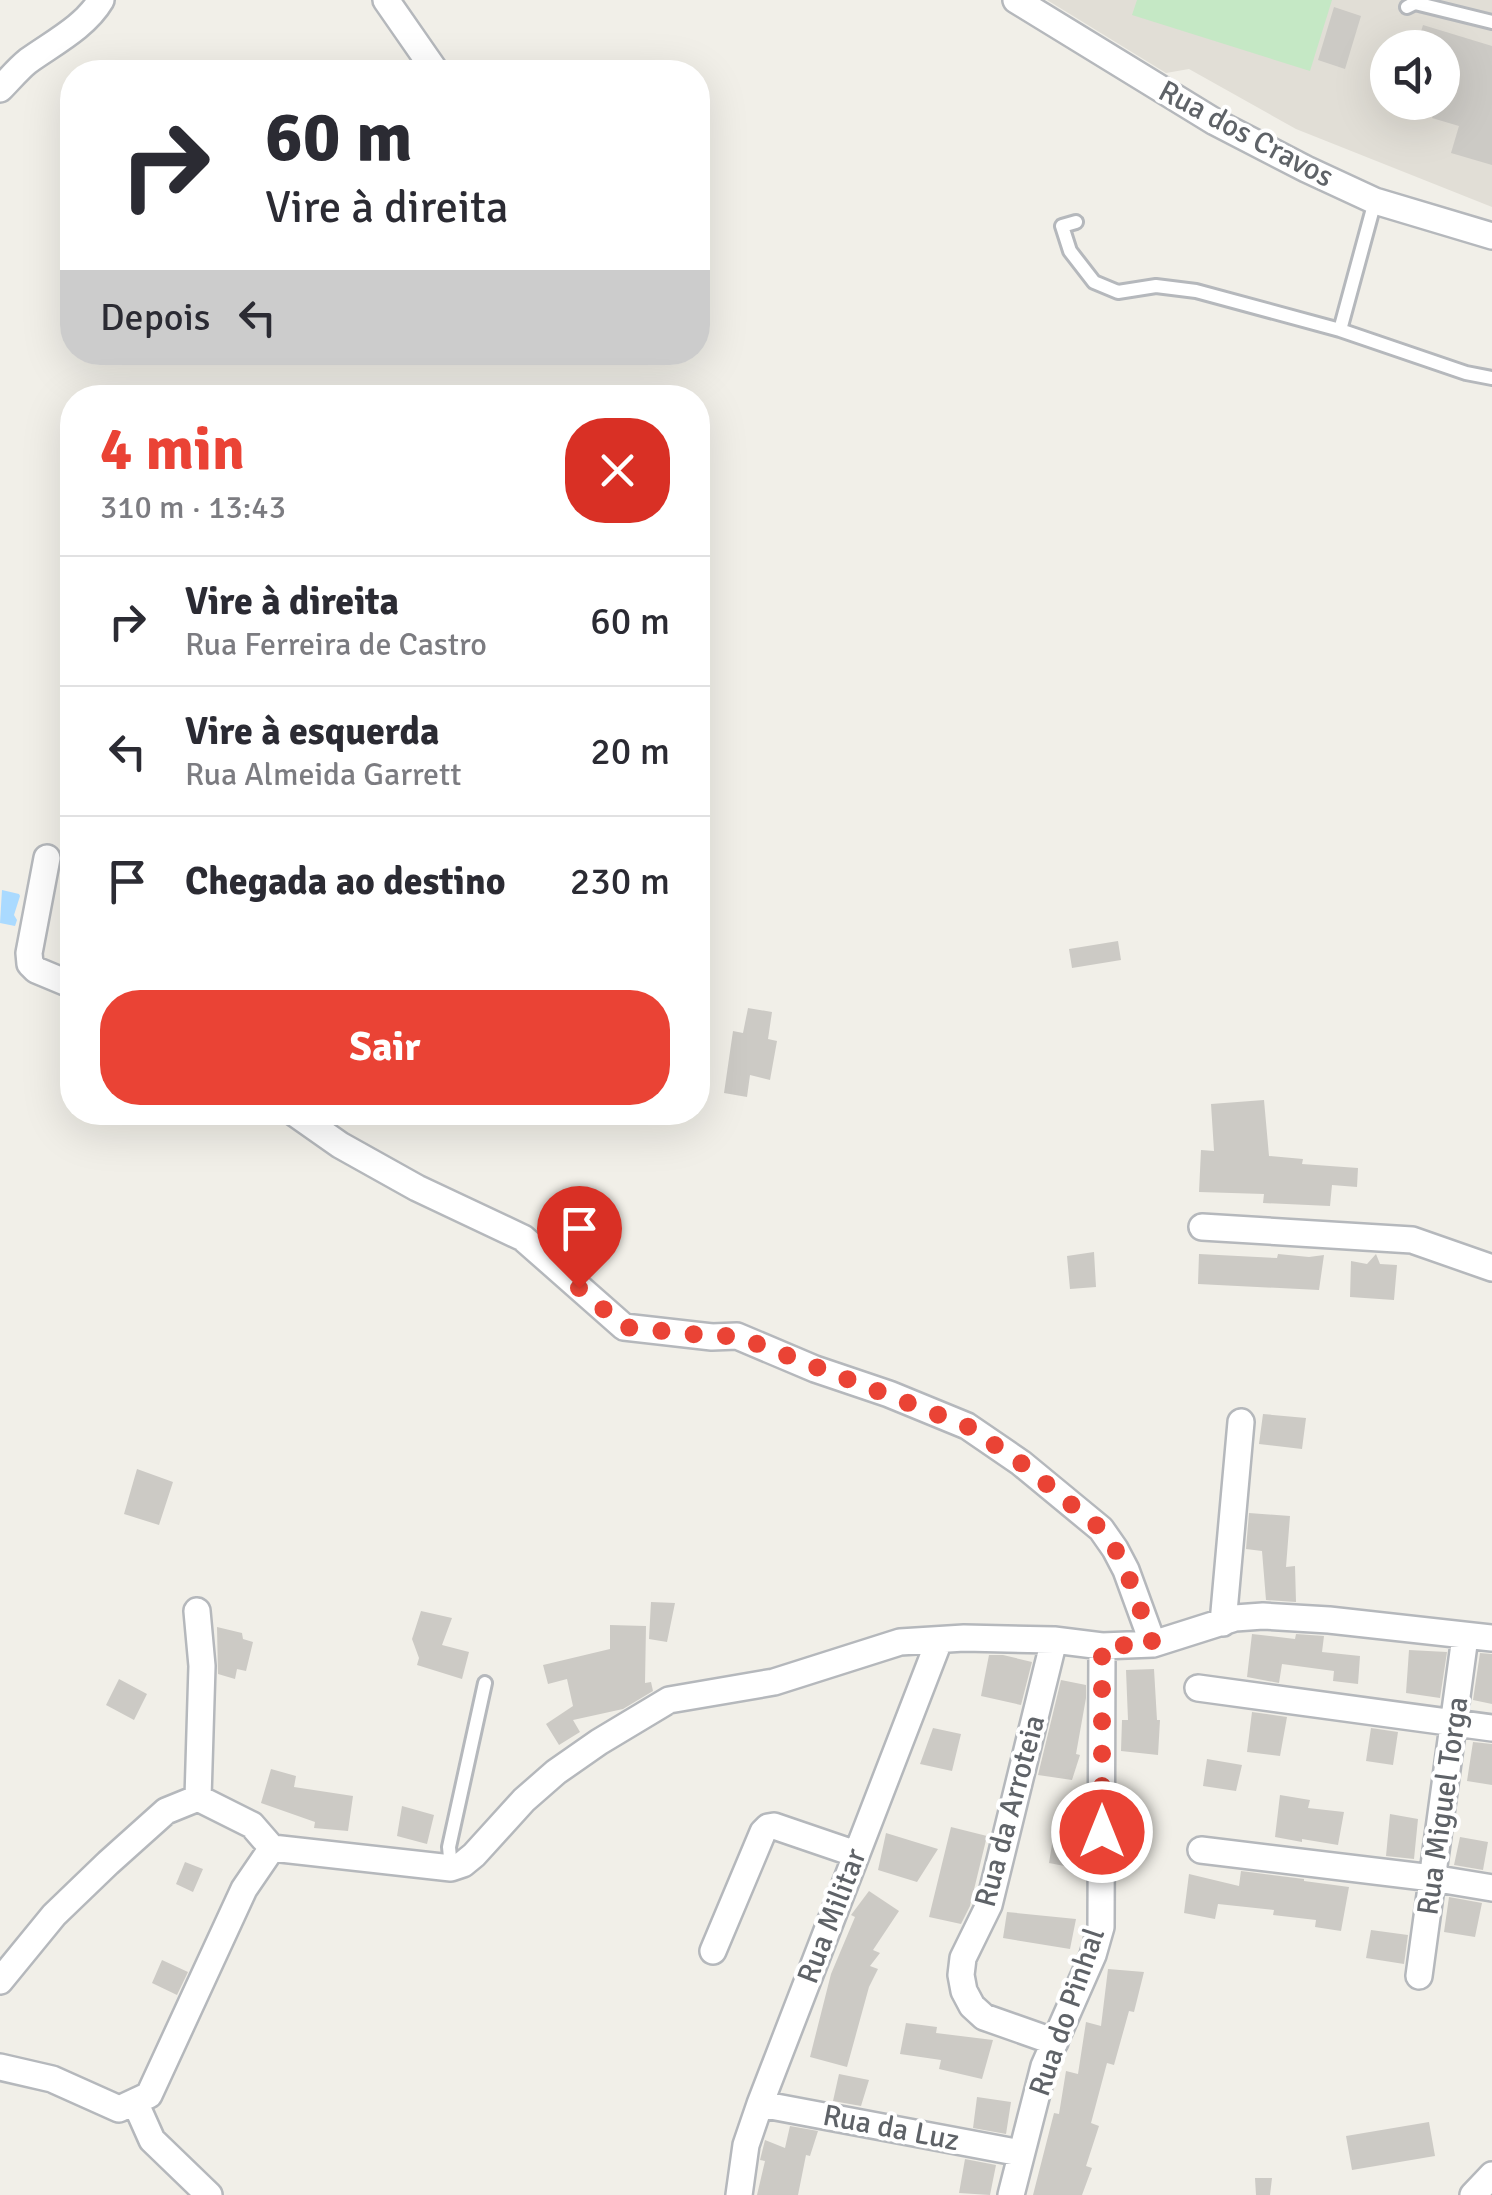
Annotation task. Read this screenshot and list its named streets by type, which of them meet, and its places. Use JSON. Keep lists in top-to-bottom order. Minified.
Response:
{"streets":{"street":["Rua dos Cravos","Rua Miguel Torga","Rua da Arroteia","Rua Militar","Rua do Pinhal","Rua da Luz"]},"crossings":[["Rua da Arroteia","Rua do Pinhal"],["Rua Militar","Rua da Luz"],["Rua do Pinhal","Rua da Luz"]],"page":{"turn":["60 m","Vire à direita"],"then":"Depois","heading":["4 min","310 m · 13:43"],"list":[{"name":"Vire à direita","note":"Rua Ferreira de Castro","value":"60 m"},{"name":"Vire à esquerda","note":"Rua Almeida Garrett","value":"20 m"},{"name":"Chegada ao destino","value":"230 m"}],"buttons":"Sair"}}
